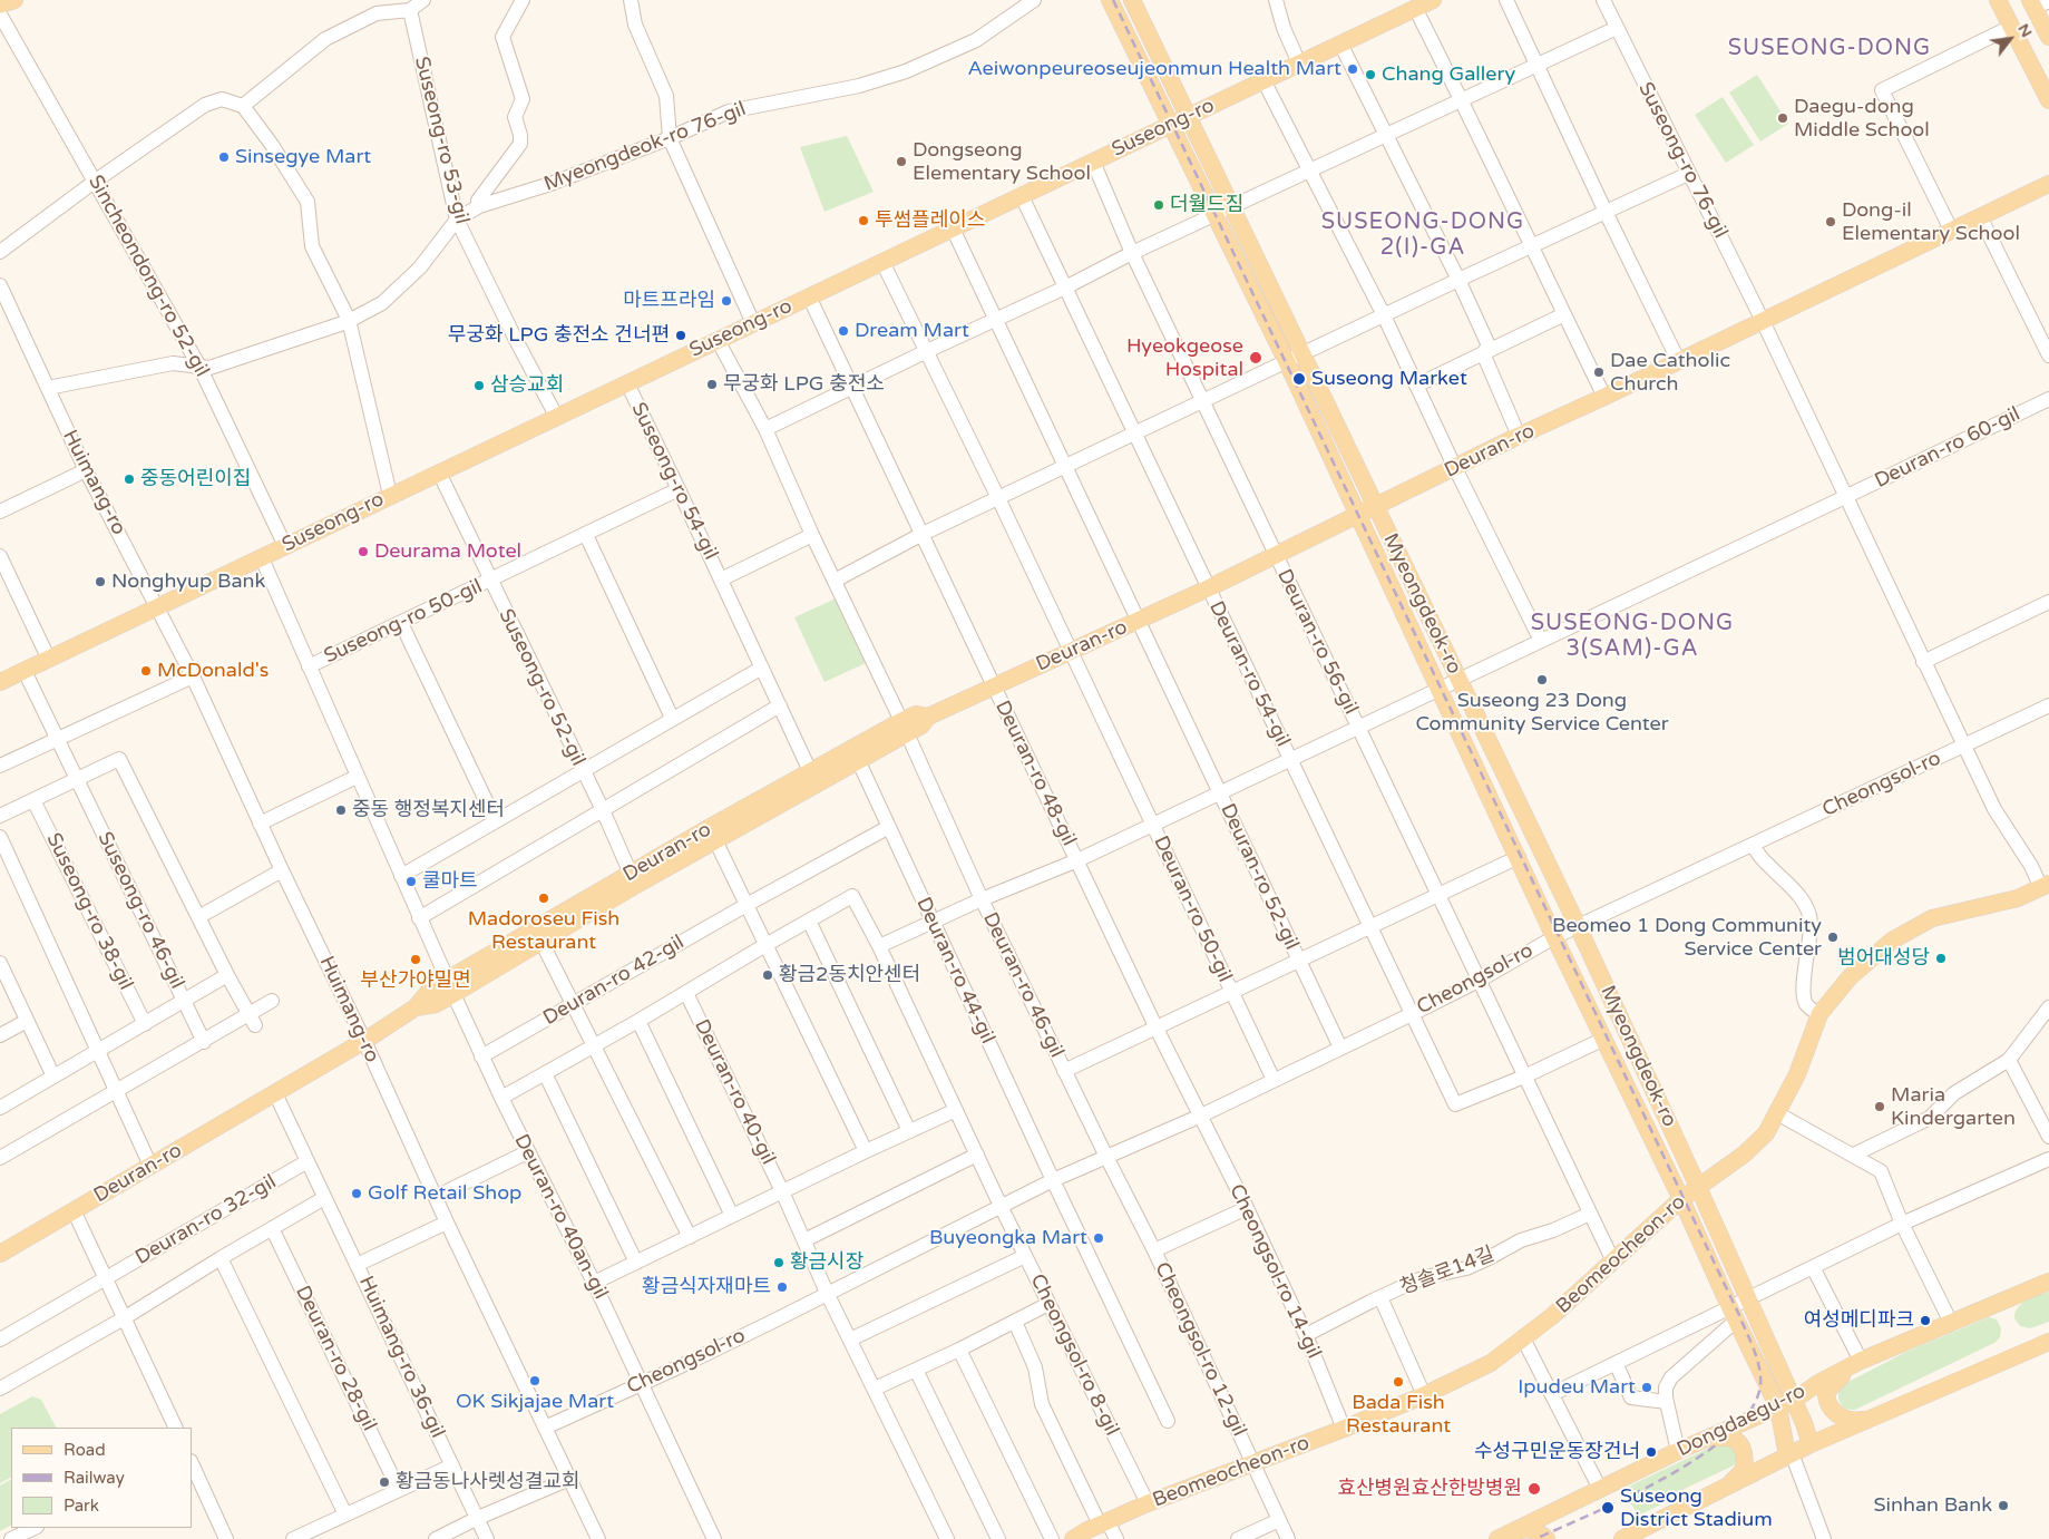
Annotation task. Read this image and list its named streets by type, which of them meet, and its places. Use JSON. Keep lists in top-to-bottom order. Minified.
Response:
{"streets":{"main road":["Suseong-ro","Deuran-ro","Myeongdeok-ro","Beomeocheon-ro","Dongdaegu-ro"],"street":["Suseong-ro 53-gil","Myeongdeok-ro 76-gil","Suseong-ro 76-gil","Sincheondong-ro 52-gil","Deuran-ro 60-gil","Suseong-ro 54-gil","Huimang-ro","Suseong-ro 50-gil","Deuran-ro 56-gil","Deuran-ro 54-gil","Suseong-ro 52-gil","Deuran-ro 48-gil","Cheongsol-ro","Deuran-ro 52-gil","Deuran-ro 50-gil","Suseong-ro 46-gil","Suseong-ro 38-gil","Deuran-ro 44-gil","Deuran-ro 42-gil","Deuran-ro 46-gil","Deuran-ro 40-gil","Deuran-ro 40an-gil","Deuran-ro 32-gil","Cheongsol-ro 14-gil","청솔로14길","Cheongsol-ro 12-gil","Cheongsol-ro 8-gil","Huimang-ro 36-gil","Deuran-ro 28-gil"]},"crossings":[["Suseong-ro","Suseong-ro 53-gil"],["Suseong-ro","Sincheondong-ro 52-gil"],["Suseong-ro","Suseong-ro 54-gil"],["Suseong-ro","Huimang-ro"],["Suseong-ro","Myeongdeok-ro"],["Suseong-ro","Suseong-ro 50-gil"],["Suseong-ro","Deuran-ro 56-gil"],["Suseong-ro","Deuran-ro 54-gil"],["Suseong-ro","Suseong-ro 52-gil"],["Suseong-ro","Deuran-ro 48-gil"],["Suseong-ro","Deuran-ro 52-gil"],["Suseong-ro","Deuran-ro 50-gil"],["Suseong-ro","Suseong-ro 46-gil"],["Suseong-ro","Deuran-ro 46-gil"],["Suseong-ro 53-gil","Myeongdeok-ro 76-gil"],["Myeongdeok-ro 76-gil","Sincheondong-ro 52-gil"],["Myeongdeok-ro 76-gil","Huimang-ro"],["Suseong-ro 76-gil","Deuran-ro"],["Deuran-ro 60-gil","Deuran-ro 56-gil"],["Deuran-ro","Suseong-ro 54-gil"],["Deuran-ro","Huimang-ro"],["Deuran-ro","Myeongdeok-ro"],["Deuran-ro","Suseong-ro 50-gil"],["Deuran-ro","Deuran-ro 56-gil"],["Deuran-ro","Deuran-ro 54-gil"],["Deuran-ro","Suseong-ro 52-gil"],["Deuran-ro","Deuran-ro 48-gil"],["Deuran-ro","Deuran-ro 52-gil"],["Deuran-ro","Deuran-ro 50-gil"],["Deuran-ro","Deuran-ro 44-gil"],["Deuran-ro","Deuran-ro 46-gil"],["Suseong-ro 54-gil","Suseong-ro 50-gil"],["Suseong-ro 54-gil","Deuran-ro 46-gil"],["Huimang-ro","Cheongsol-ro"],["Huimang-ro","Huimang-ro 36-gil"],["Myeongdeok-ro","Deuran-ro 56-gil"],["Myeongdeok-ro","Cheongsol-ro"],["Myeongdeok-ro","Beomeocheon-ro"],["Myeongdeok-ro","Dongdaegu-ro"],["Suseong-ro 50-gil","Suseong-ro 52-gil"],["Deuran-ro 56-gil","Deuran-ro 54-gil"],["Deuran-ro 56-gil","Cheongsol-ro"],["Deuran-ro 56-gil","Beomeocheon-ro"],["Deuran-ro 56-gil","청솔로14길"],["Deuran-ro 54-gil","Cheongsol-ro"],["Deuran-ro 54-gil","Deuran-ro 52-gil"],["Deuran-ro 48-gil","Cheongsol-ro"],["Deuran-ro 48-gil","Deuran-ro 50-gil"],["Deuran-ro 48-gil","Deuran-ro 46-gil"],["Deuran-ro 48-gil","Cheongsol-ro 14-gil"],["Cheongsol-ro","Deuran-ro 52-gil"],["Cheongsol-ro","Deuran-ro 50-gil"],["Cheongsol-ro","Deuran-ro 44-gil"],["Cheongsol-ro","Deuran-ro 46-gil"],["Cheongsol-ro","Deuran-ro 40an-gil"],["Cheongsol-ro","Cheongsol-ro 14-gil"],["Cheongsol-ro","Cheongsol-ro 12-gil"],["Cheongsol-ro","Cheongsol-ro 8-gil"],["Deuran-ro 52-gil","Deuran-ro 50-gil"],["Deuran-ro 44-gil","Deuran-ro 42-gil"],["Deuran-ro 44-gil","Deuran-ro 46-gil"],["Deuran-ro 46-gil","Cheongsol-ro 12-gil"],["Deuran-ro 46-gil","Cheongsol-ro 8-gil"],["Beomeocheon-ro","Cheongsol-ro 14-gil"],["Beomeocheon-ro","Cheongsol-ro 12-gil"],["Beomeocheon-ro","Cheongsol-ro 8-gil"],["Cheongsol-ro 14-gil","청솔로14길"],["Cheongsol-ro 14-gil","Cheongsol-ro 12-gil"]],"districts":["SUSEONG-DONG","SUSEONG-DONG 2(I)-GA","SUSEONG-DONG 3(SAM)-GA"],"places":["Aeiwonpeureoseujeonmun Health Mart","Chang Gallery","Daegu-dong Middle School","Sinsegye Mart","Dongseong Elementary School","더월드짐","투썸플레이스","Dong-il Elementary School","마트프라임","Dream Mart","무궁화 LPG 충전소 건너편","Hyeokgeose Hospital","Dae Catholic Church","Suseong Market","무궁화 LPG 충전소","삼승교회","중동어린이집","Deurama Motel","Nonghyup Bank","McDonald's","Suseong 23 Dong Community Service Center","중동 행정복지센터","쿨마트","Madoroseu Fish Restaurant","Beomeo 1 Dong Community Service Center","범어대성당","부산가야밀면","황금2동치안센터","Maria Kindergarten","Golf Retail Shop","Buyeongka Mart","황금시장","황금식자재마트","여성메디파크","OK Sikjajae Mart","Bada Fish Restaurant","Ipudeu Mart","수성구민운동장건너","황금동나사렛성결교회","효산병원효산한방병원","Sinhan Bank","Suseong District Stadium"],"legend":["Road","Railway","Park"],"north":"top right"}
